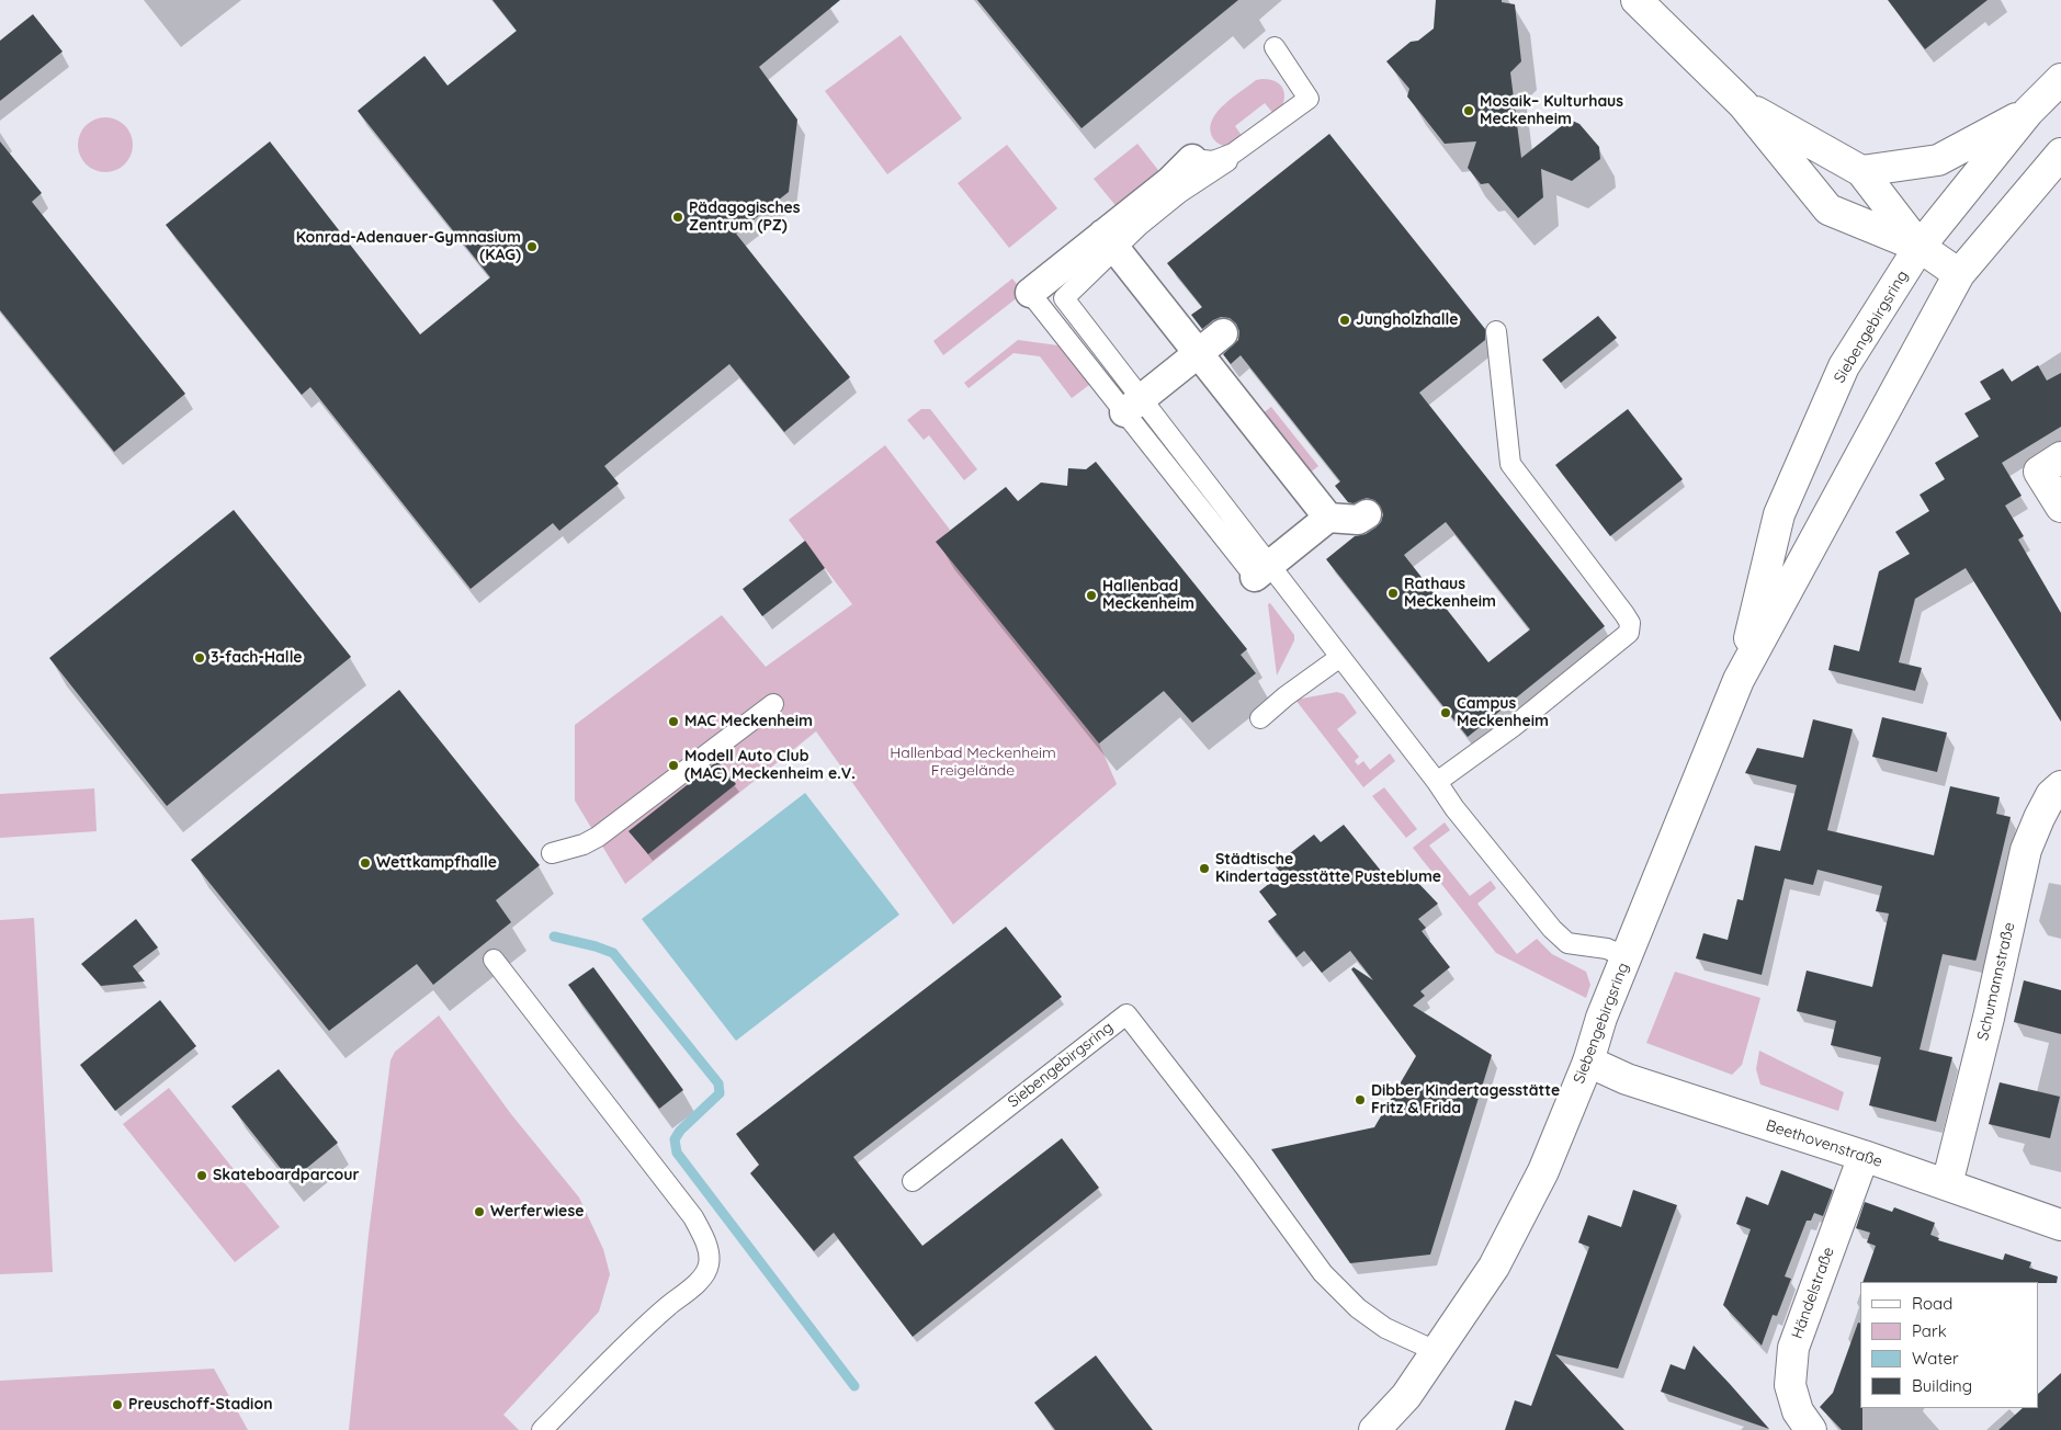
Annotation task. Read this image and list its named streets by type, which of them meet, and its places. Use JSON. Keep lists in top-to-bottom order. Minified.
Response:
{"streets":{"street":["Siebengebirgsring","Schumannstraße","Beethovenstraße","Händelstraße"]},"crossings":[["Siebengebirgsring","Beethovenstraße"],["Schumannstraße","Beethovenstraße"],["Beethovenstraße","Händelstraße"]],"parks":["Hallenbad Meckenheim Freigelände"],"places":["Mosaik– Kulturhaus Meckenheim","Pädagogisches Zentrum (PZ)","Konrad-Adenauer-Gymnasium (KAG)","Jungholzhalle","Rathaus Meckenheim","Hallenbad Meckenheim","3-fach-Halle","Campus Meckenheim","MAC Meckenheim","Modell Auto Club (MAC) Meckenheim e.V.","Wettkampfhalle","Städtische Kindertagesstätte Pusteblume","Dibber Kindertagesstätte Fritz & Frida","Skateboardparcour","Werferwiese","Preuschoff-Stadion"],"legend":["Road","Park","Water","Building"]}
